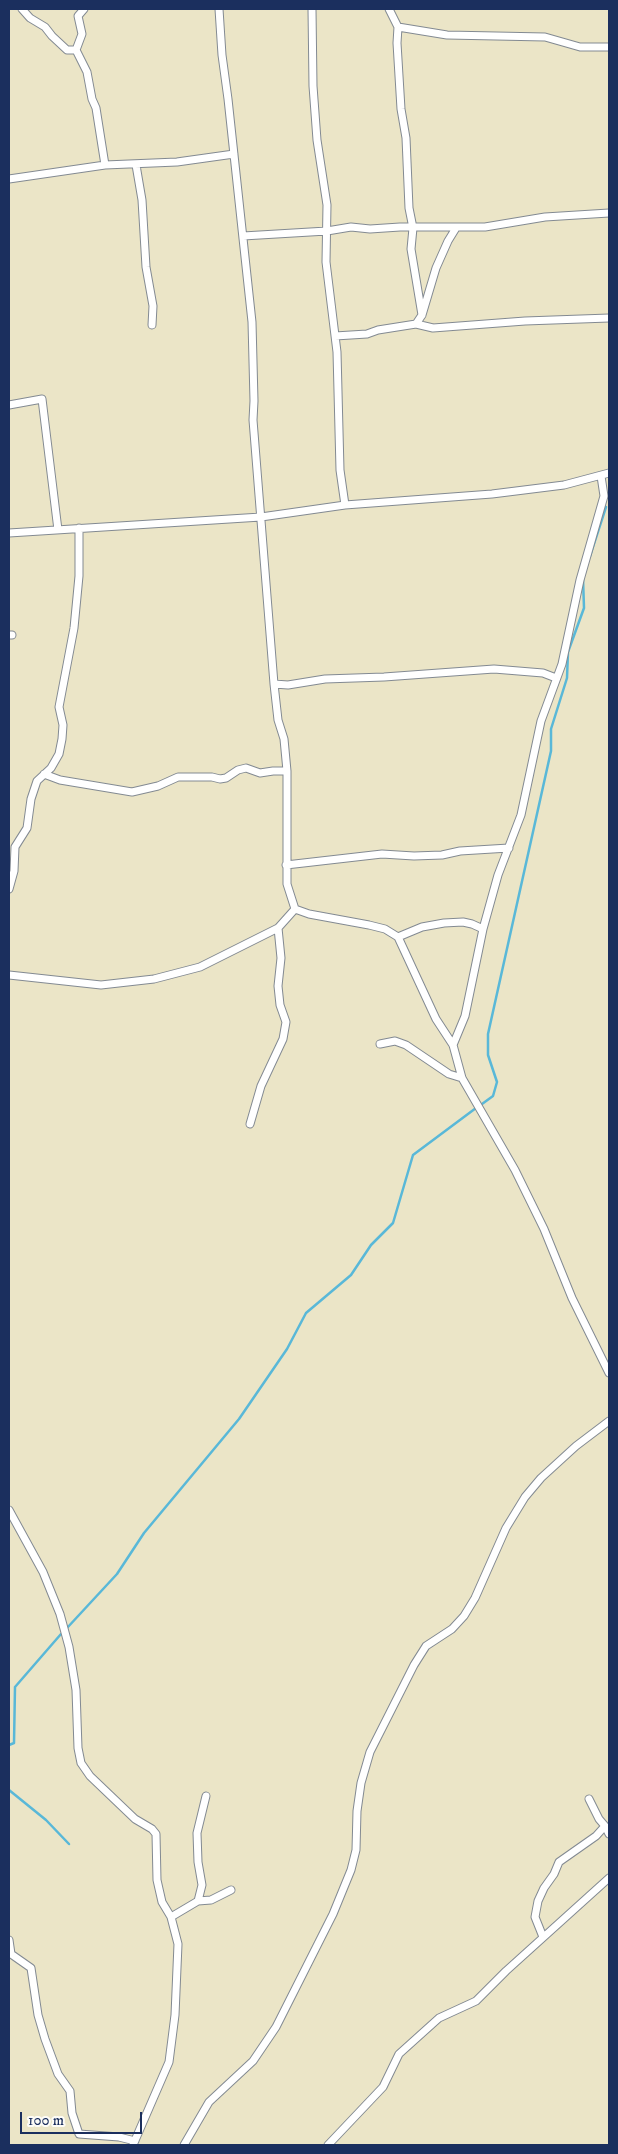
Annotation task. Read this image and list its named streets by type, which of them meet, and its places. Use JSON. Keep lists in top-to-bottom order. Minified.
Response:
{"scale_bar":"100 m"}
